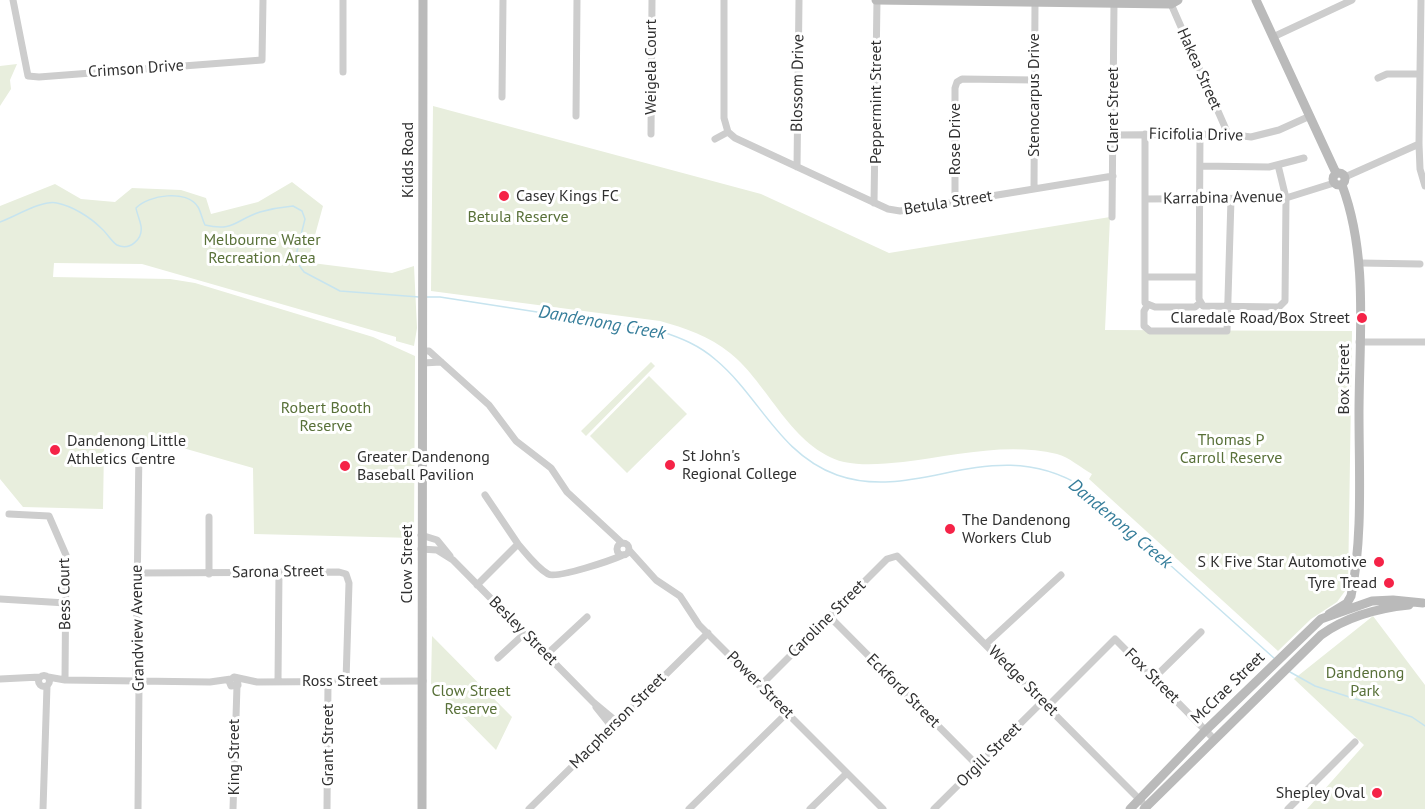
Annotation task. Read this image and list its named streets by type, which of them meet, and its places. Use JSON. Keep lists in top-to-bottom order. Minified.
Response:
{"streets":{"main road":["Kidds Road","Box Street","Clow Street","McCrae Street"],"street":["Weigela Court","Crimson Drive","Hakea Street","Blossom Drive","Stenocarpus Drive","Peppermint Street","Claret Street","Ficifolia Drive","Rose Drive","Karrabina Avenue","Betula Street","Sarona Street","Bess Court","Caroline Street","Grandview Avenue","Besley Street","Fox Street","Ross Street","Wedge Street","Power Street","Eckford Street","Macpherson Street","Grant Street","Orgill Street","King Street"]},"crossings":[["Hakea Street","Ficifolia Drive"],["Blossom Drive","Betula Street"],["Stenocarpus Drive","Rose Drive"],["Stenocarpus Drive","Betula Street"],["Peppermint Street","Betula Street"],["Claret Street","Ficifolia Drive"],["Claret Street","Betula Street"],["Ficifolia Drive","Box Street"],["Rose Drive","Betula Street"],["Kidds Road","Clow Street"],["Karrabina Avenue","Box Street"],["Box Street","McCrae Street"],["Clow Street","Besley Street"],["Clow Street","Ross Street"],["Clow Street","Power Street"],["Sarona Street","Grandview Avenue"],["Sarona Street","Ross Street"],["Bess Court","Ross Street"],["Caroline Street","Wedge Street"],["Caroline Street","Power Street"],["Caroline Street","Eckford Street"],["Grandview Avenue","Ross Street"],["Besley Street","Macpherson Street"],["Fox Street","McCrae Street"],["Fox Street","Orgill Street"],["Ross Street","Grant Street"],["Ross Street","King Street"],["Wedge Street","McCrae Street"],["Wedge Street","Orgill Street"],["Power Street","Macpherson Street"],["Eckford Street","Orgill Street"]],"water":["Dandenong Creek"],"parks":["Betula Reserve","Melbourne Water Recreation Area","Robert Booth Reserve","Thomas P Carroll Reserve","Dandenong Park","Clow Street Reserve"],"places":["Casey Kings FC","Claredale Road/Box Street","Dandenong Little Athletics Centre","St John's Regional College","Greater Dandenong Baseball Pavilion","The Dandenong Workers Club","S K Five Star Automotive","Tyre Tread","Shepley Oval"]}
